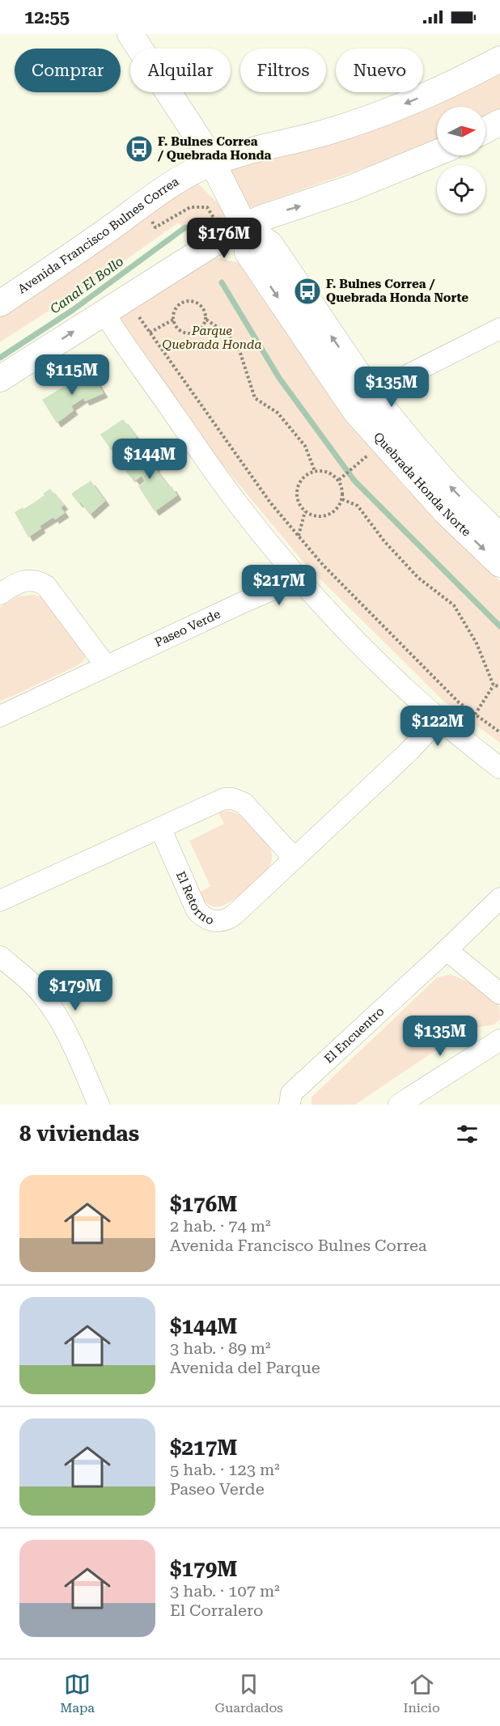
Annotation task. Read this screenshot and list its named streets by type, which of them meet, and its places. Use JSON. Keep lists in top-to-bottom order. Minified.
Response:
{"streets":{"street":["Avenida Francisco Bulnes Correa","Quebrada Honda Norte","Paseo Verde","El Retorno","El Encuentro"]},"water":["Canal El Bollo"],"parks":["Parque Quebrada Honda"],"places":{"bus stop":["F. Bulnes Correa / Quebrada Honda","F. Bulnes Correa / Quebrada Honda Norte"]},"north":"right","page":{"status":"12:55","chip":["Comprar","Alquilar","Filtros","Nuevo"],"price":["$176M","$115M","$135M","$144M","$217M","$122M","$179M","$135M"],"heading":"8 viviendas","list":[{"name":"$176M","note":"2 hab. · 74 m² · Avenida Francisco Bulnes Correa"},{"name":"$144M","note":"3 hab. · 89 m² · Avenida del Parque"},{"name":"$217M","note":"5 hab. · 123 m² · Paseo Verde"},{"name":"$179M","note":"3 hab. · 107 m² · El Corralero"}],"tabs":["Mapa","Guardados","Inicio"]}}
